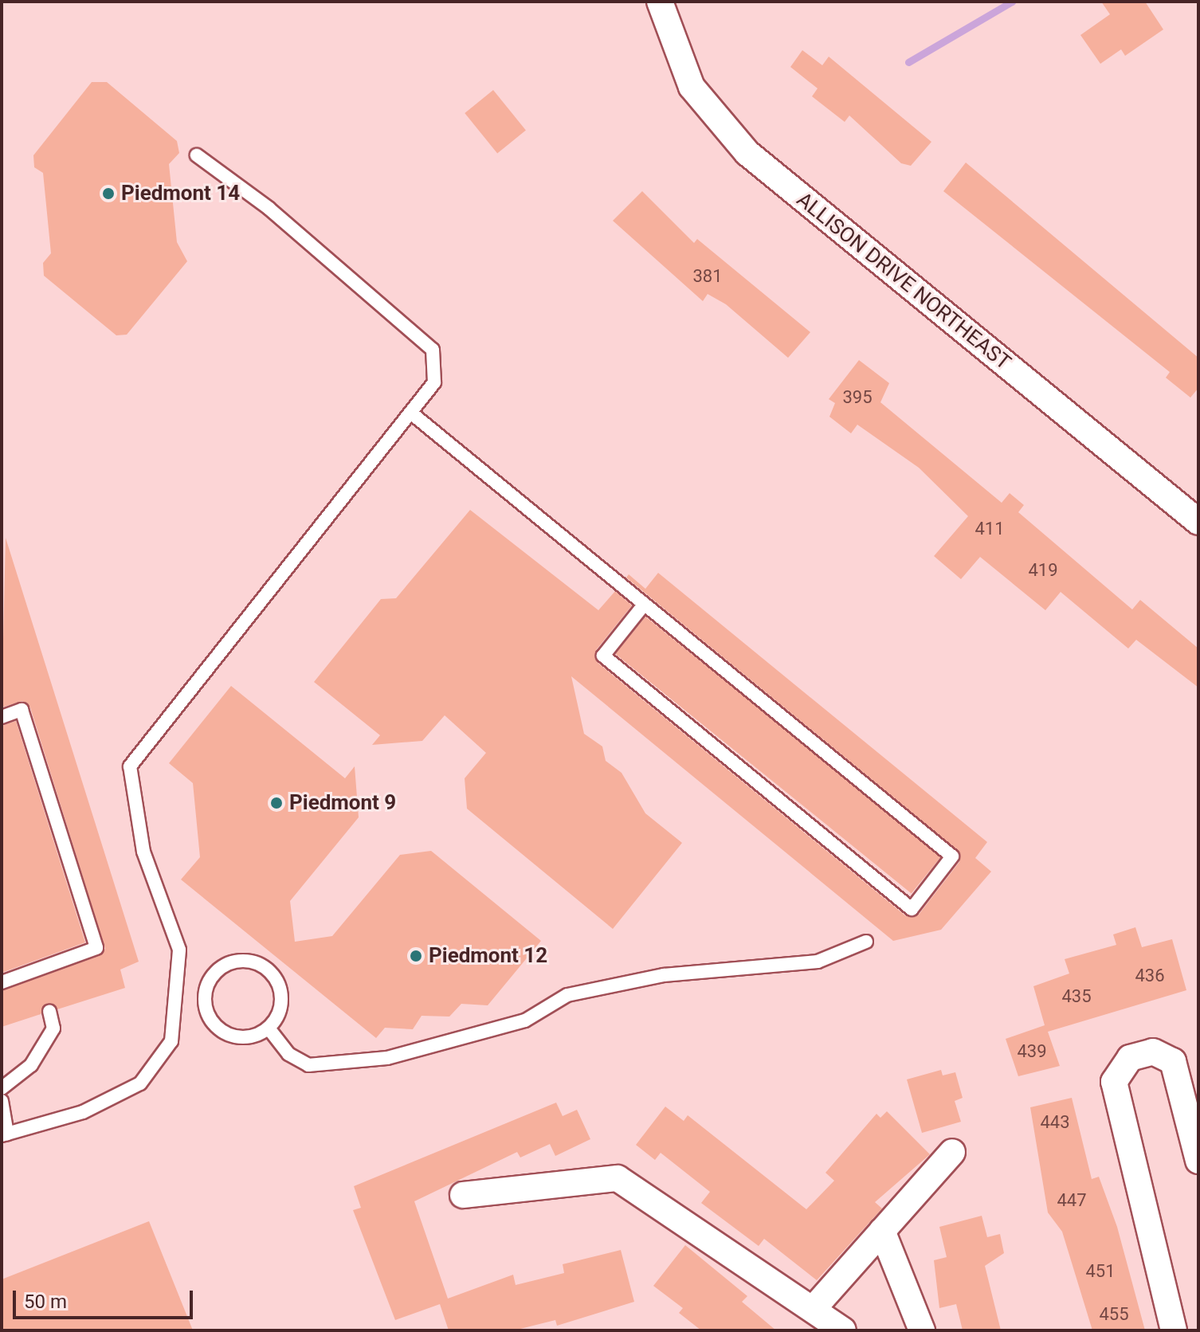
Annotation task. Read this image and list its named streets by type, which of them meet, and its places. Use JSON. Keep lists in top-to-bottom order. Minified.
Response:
{"streets":{"street":["ALLISON DRIVE NORTHEAST"]},"places":["Piedmont 14","Piedmont 9","Piedmont 12"],"house_numbers":["381","395","411","419","436","435","439","443","447","451","455"],"scale_bar":"50 m"}
